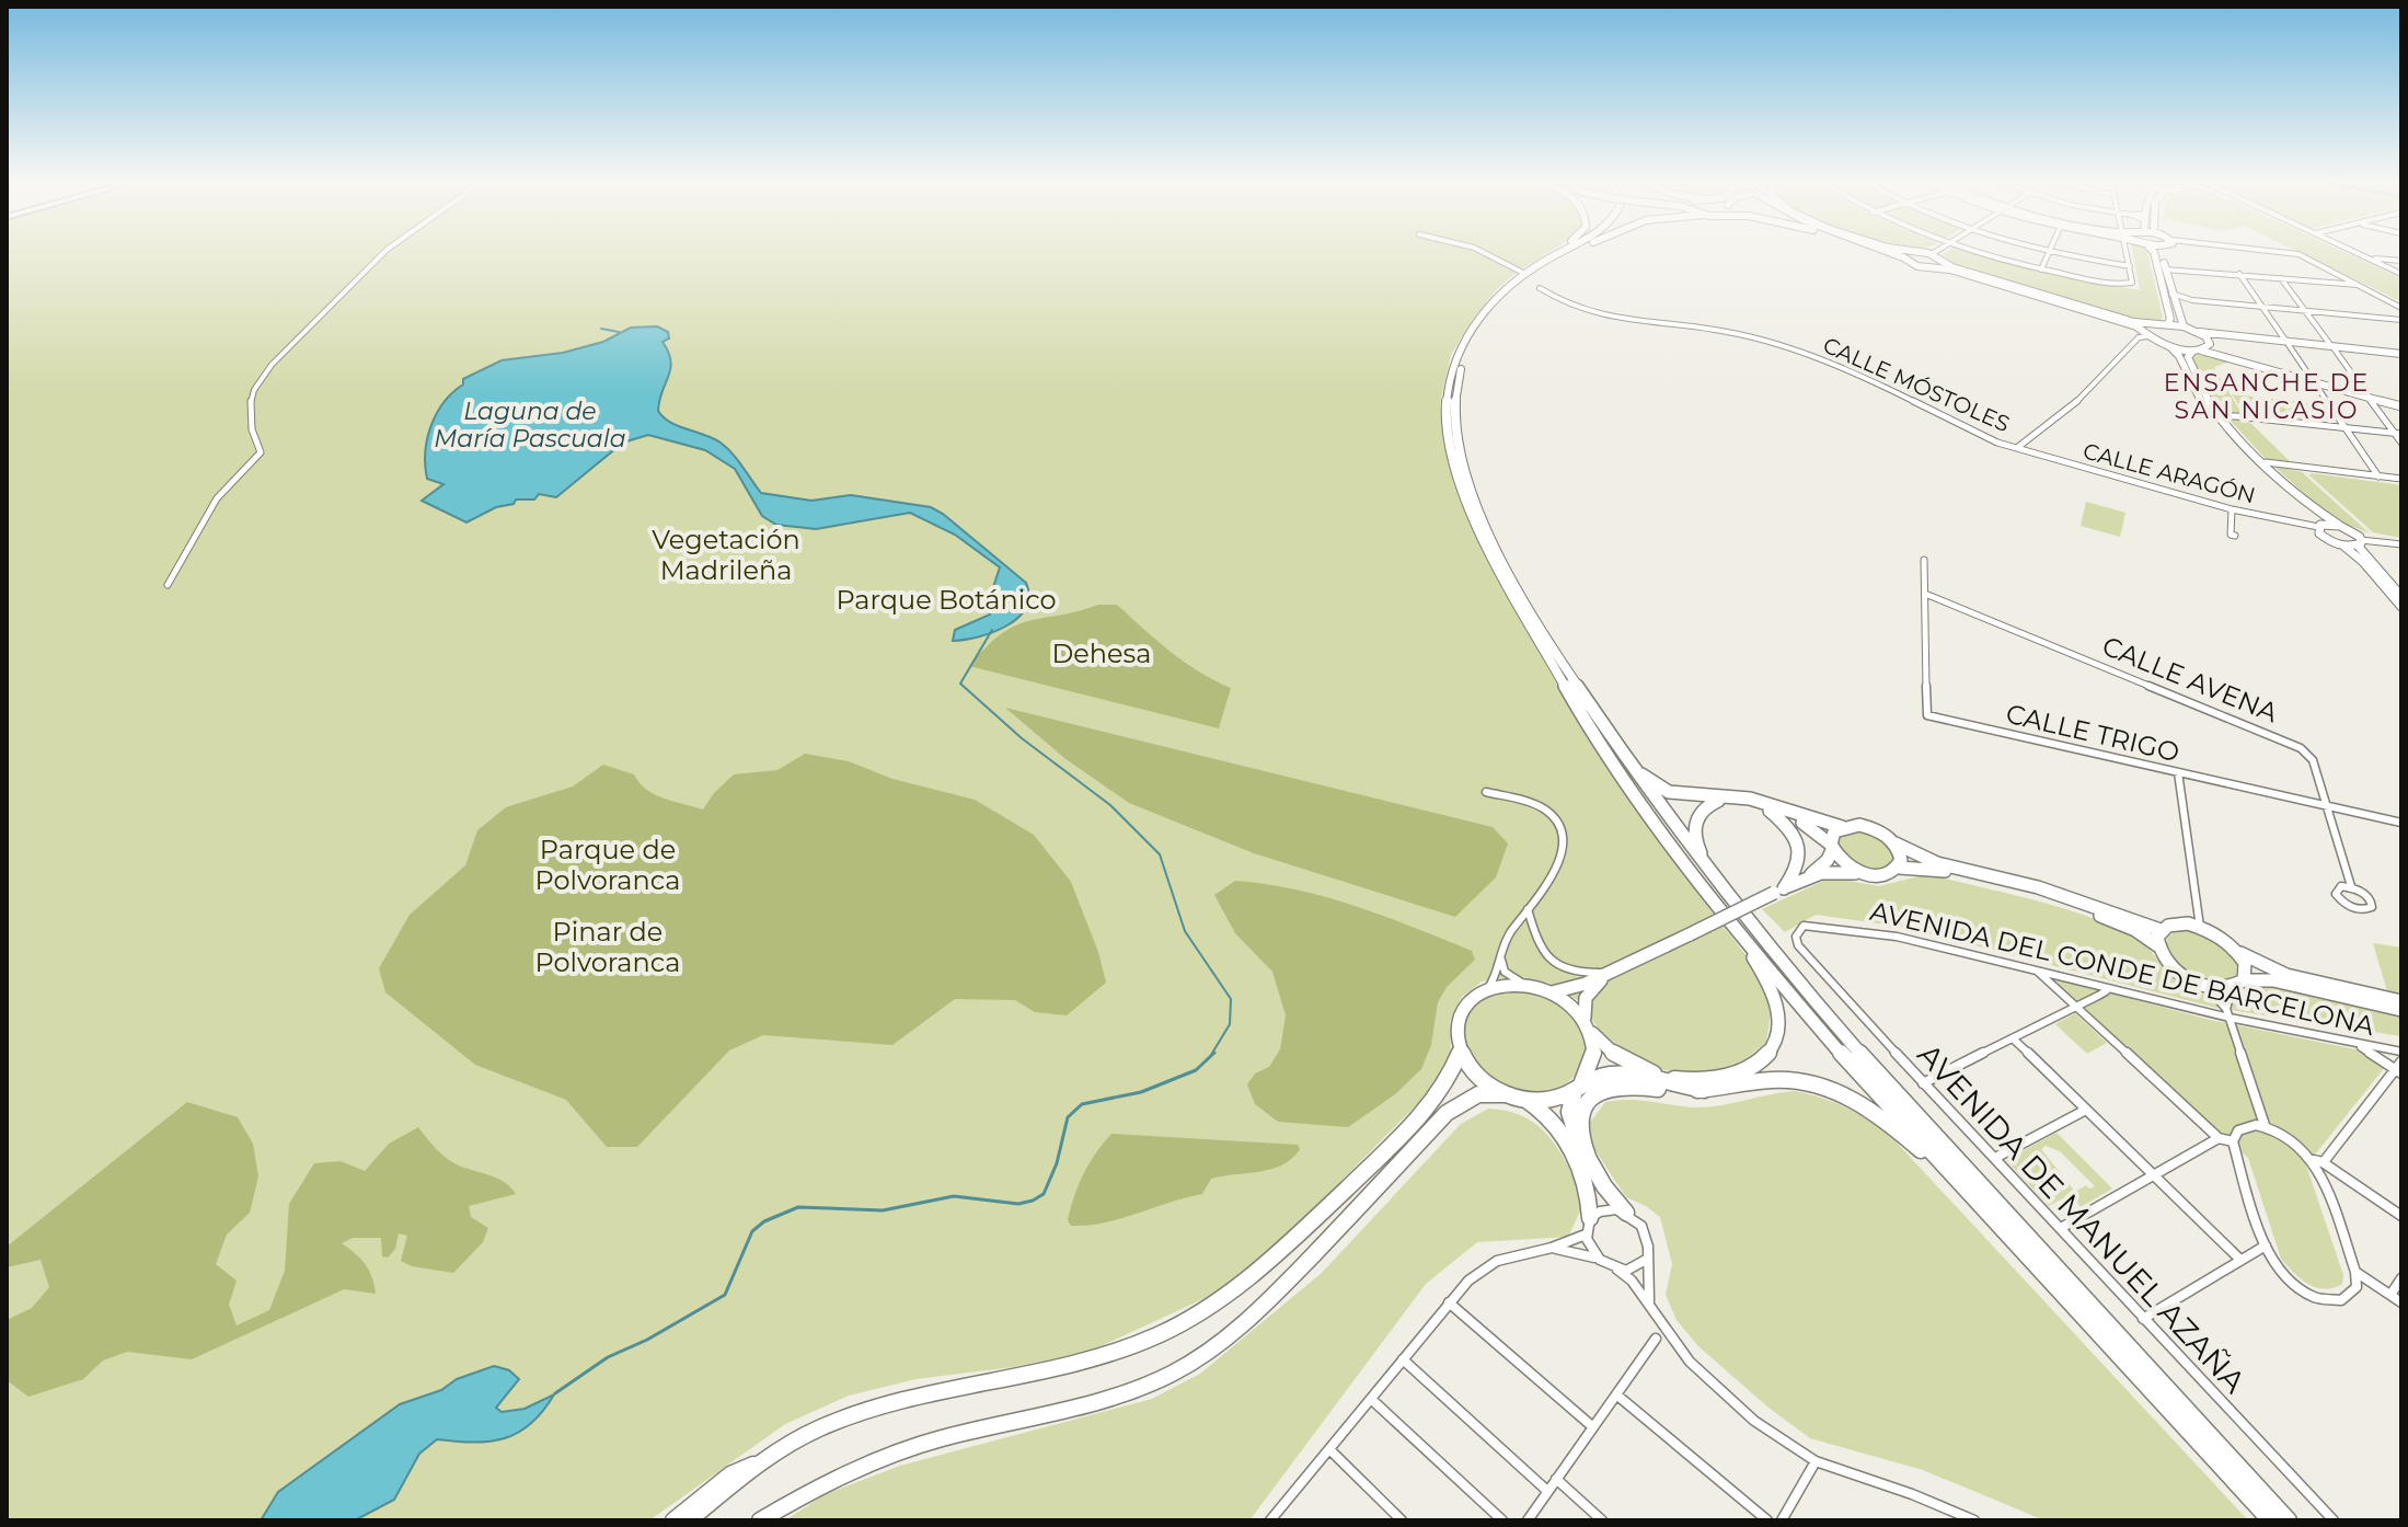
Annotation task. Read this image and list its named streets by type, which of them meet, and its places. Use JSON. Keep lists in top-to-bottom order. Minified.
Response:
{"streets":{"street":["CALLE MÓSTOLES","CALLE ARAGÓN","CALLE AVENA","CALLE TRIGO","AVENIDA DEL CONDE DE BARCELONA","AVENIDA DE MANUEL AZAÑA"]},"crossings":[["CALLE MÓSTOLES","CALLE ARAGÓN"],["CALLE AVENA","CALLE TRIGO"],["AVENIDA DEL CONDE DE BARCELONA","AVENIDA DE MANUEL AZAÑA"]],"districts":["ENSANCHE DE SAN NICASIO"],"water":["Laguna de María Pascuala"],"parks":["Vegetación Madrileña","Parque Botánico","Dehesa","Parque de Polvoranca","Pinar de Polvoranca"]}
